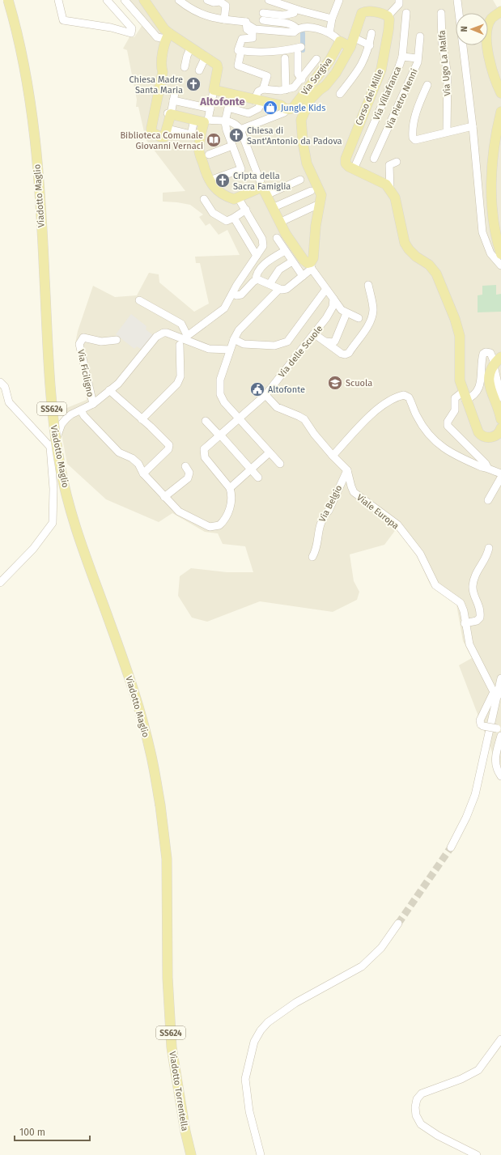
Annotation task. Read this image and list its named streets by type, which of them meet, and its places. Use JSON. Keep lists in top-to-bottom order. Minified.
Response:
{"streets":{"main road":["Via Sorgiva","Corso dei Mille","Viadotto Maglio","SS624","Viadotto Torrentella"],"street":["Via Ugo La Malfa","Via Villafranca","Via Pietro Nenni","Via delle Scuole","Via Ficiligno","Via Belgio","Viale Europa"]},"crossings":[["Via Villafranca","Corso dei Mille"],["Viadotto Maglio","Viadotto Torrentella"],["Via Belgio","Viale Europa"]],"districts":["Altofonte"],"places":{"church":["Chiesa Madre Santa Maria","Chiesa di Sant'Antonio da Padova","Cripta della Sacra Famiglia"],"shop":["Jungle Kids"],"library":["Biblioteca Comunale Giovanni Vernaci"],"school or university":["Scuola"],"public building":["Altofonte"]},"scale_bar":"100 m","north":"left"}
